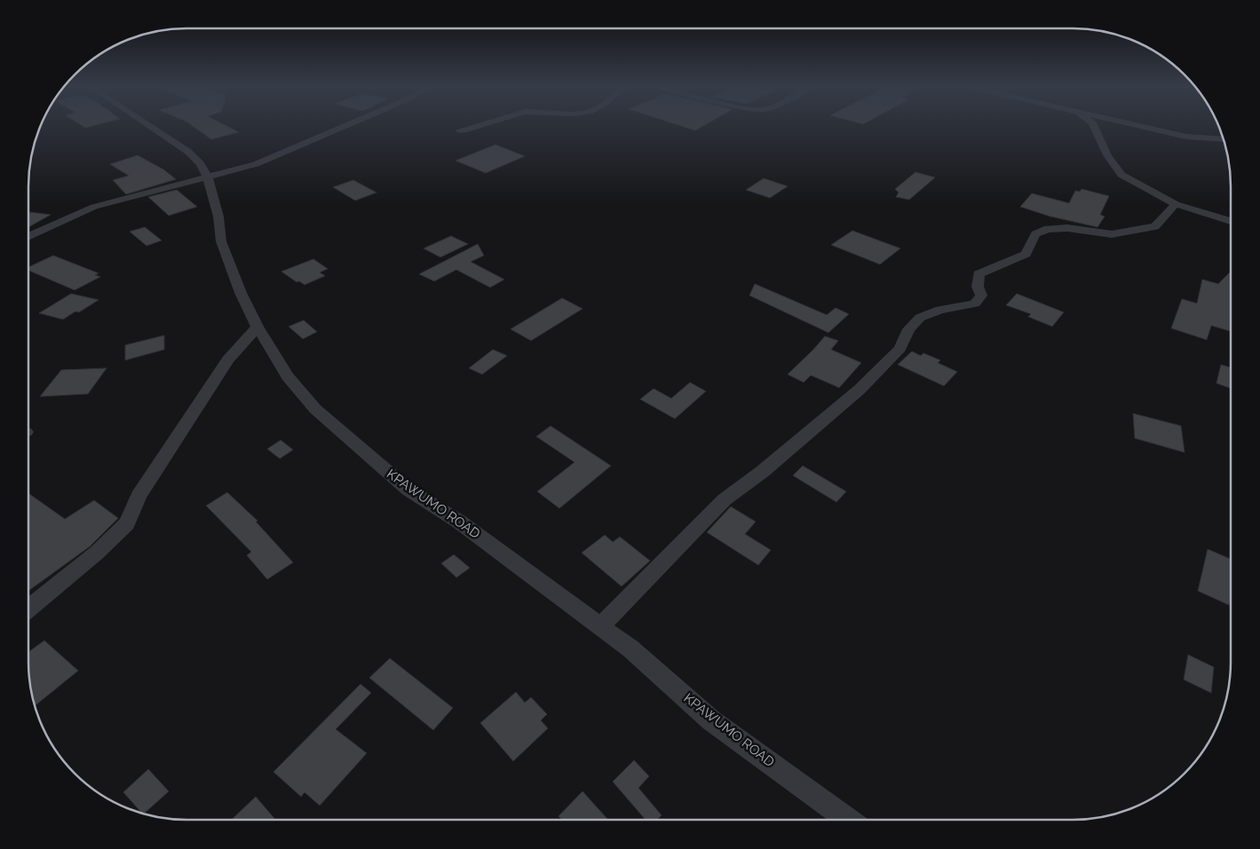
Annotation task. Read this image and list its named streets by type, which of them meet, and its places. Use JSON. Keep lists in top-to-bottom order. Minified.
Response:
{"streets":{"street":["KPAWUMO ROAD"]}}
